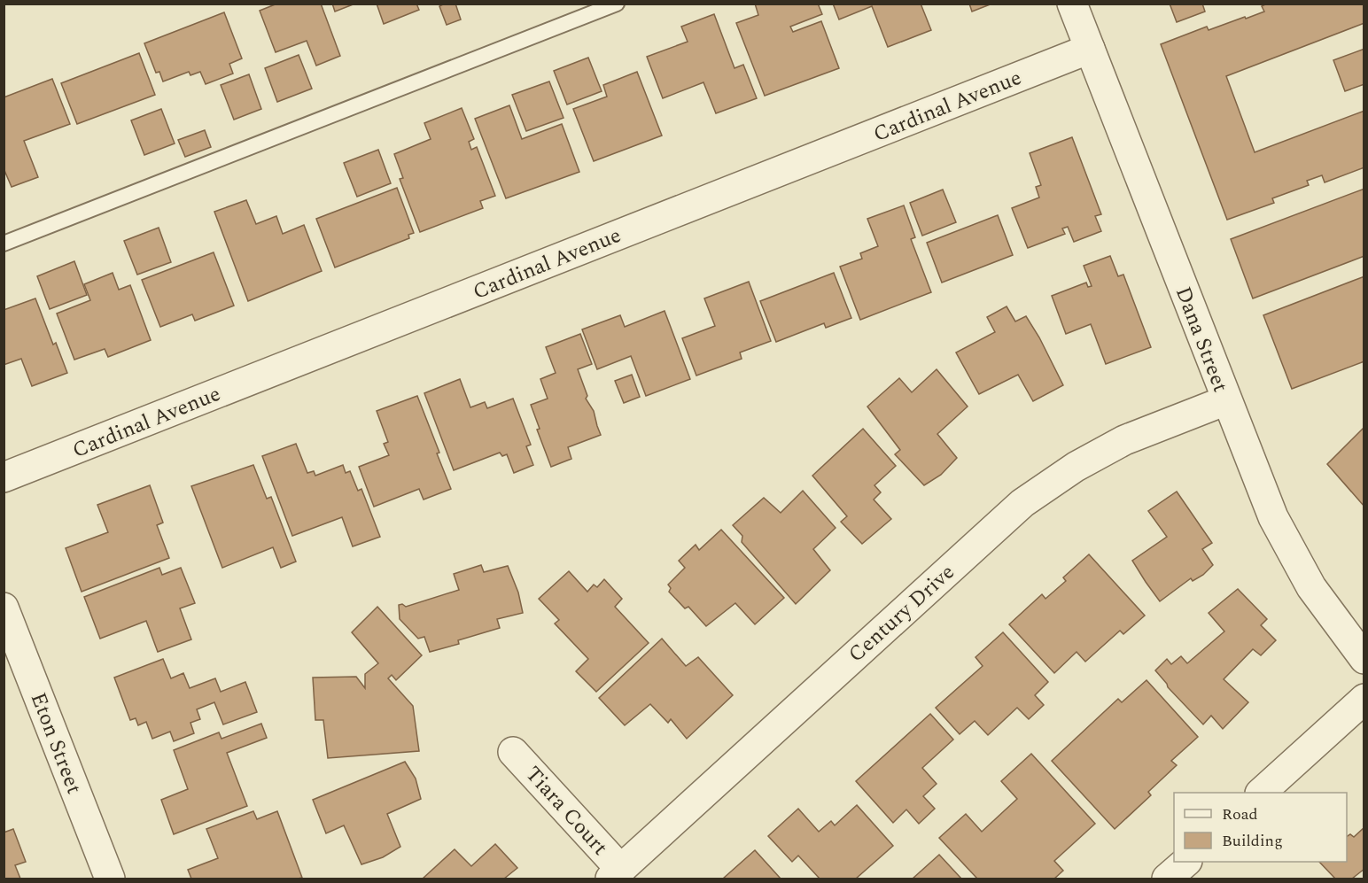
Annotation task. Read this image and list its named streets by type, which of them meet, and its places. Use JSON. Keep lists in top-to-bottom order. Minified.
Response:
{"streets":{"street":["Cardinal Avenue","Dana Street","Century Drive","Eton Street","Tiara Court"]},"crossings":[["Cardinal Avenue","Dana Street"],["Dana Street","Century Drive"],["Century Drive","Tiara Court"]],"legend":["Road","Building"]}
